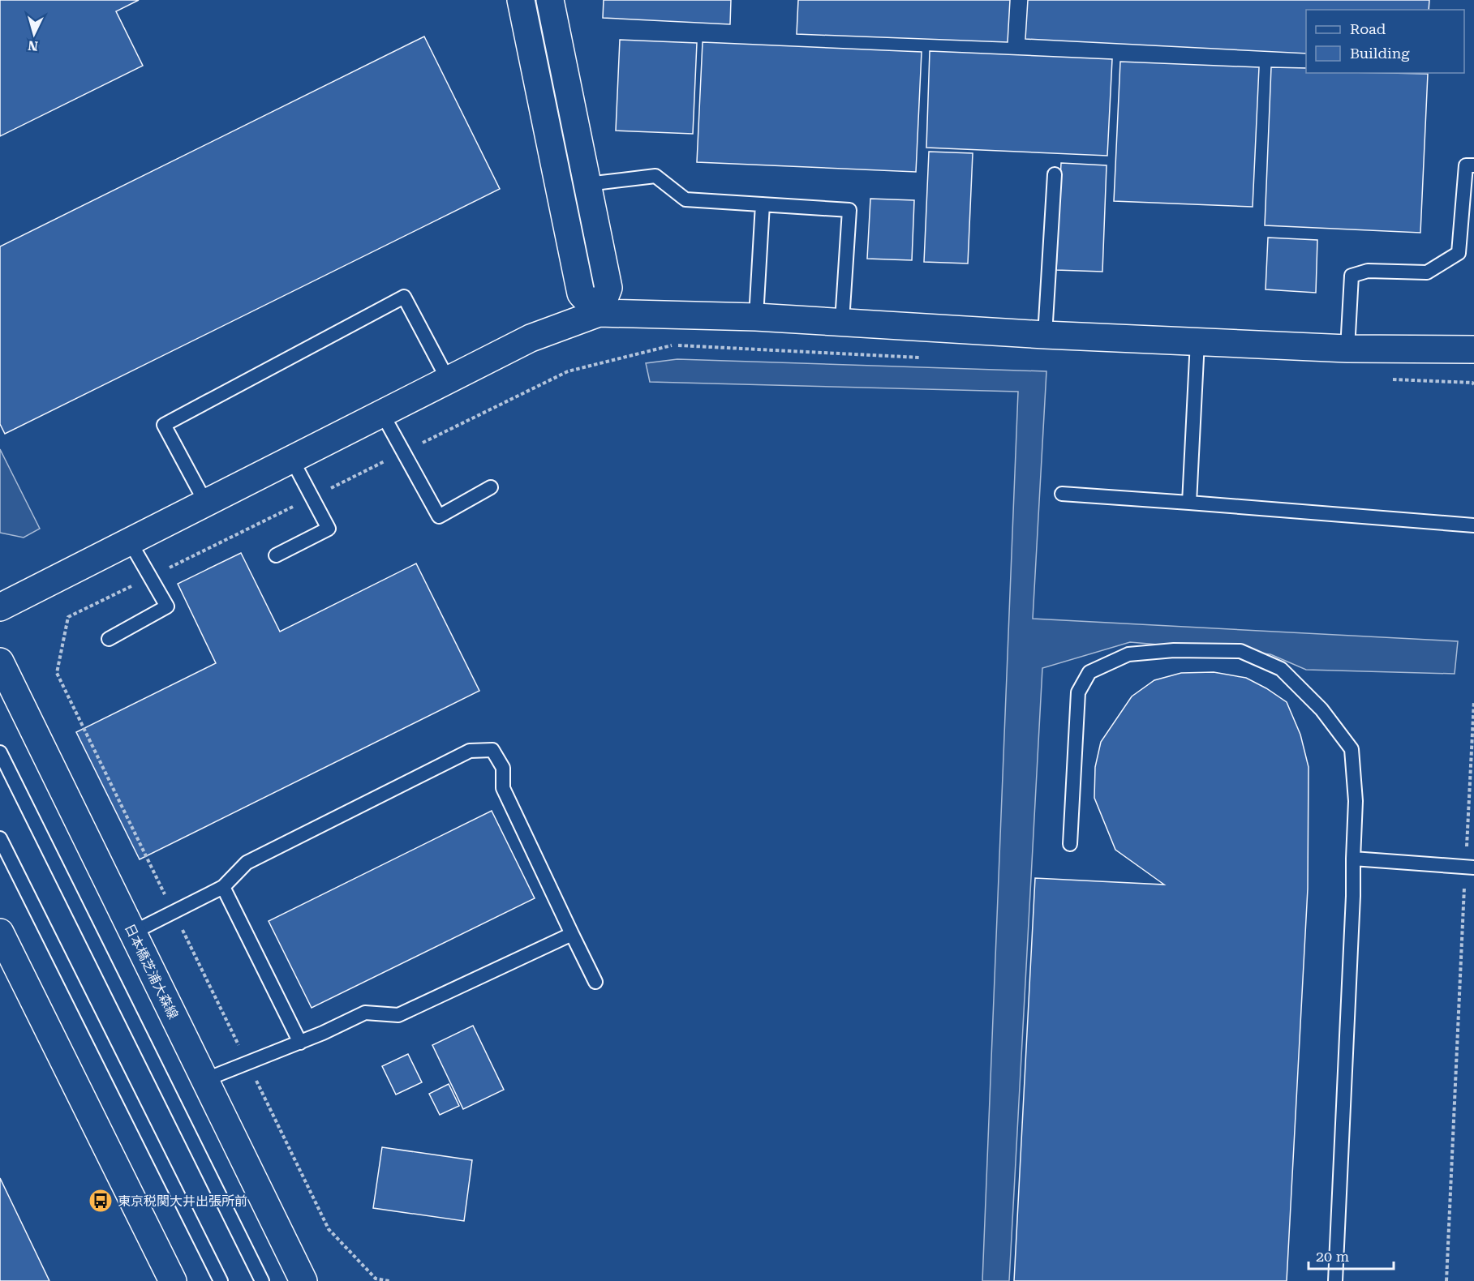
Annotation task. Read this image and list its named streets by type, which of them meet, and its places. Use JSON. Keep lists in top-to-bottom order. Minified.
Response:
{"streets":{"street":["日本橋芝浦大森線"]},"places":{"bus stop":["東京税関大井出張所前"]},"legend":["Road","Building"],"scale_bar":"20 m","north":"bottom"}
